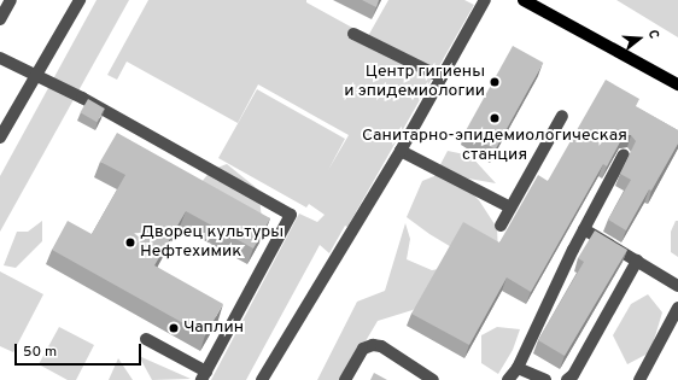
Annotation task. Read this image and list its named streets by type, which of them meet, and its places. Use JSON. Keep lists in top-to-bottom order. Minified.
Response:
{"places":["Центр гигиены и эпидемиологии","Санитарно-эпидемиологическая станция","Дворец культуры Нефтехимик","Чаплин"],"scale_bar":"50 m","north":"right"}
